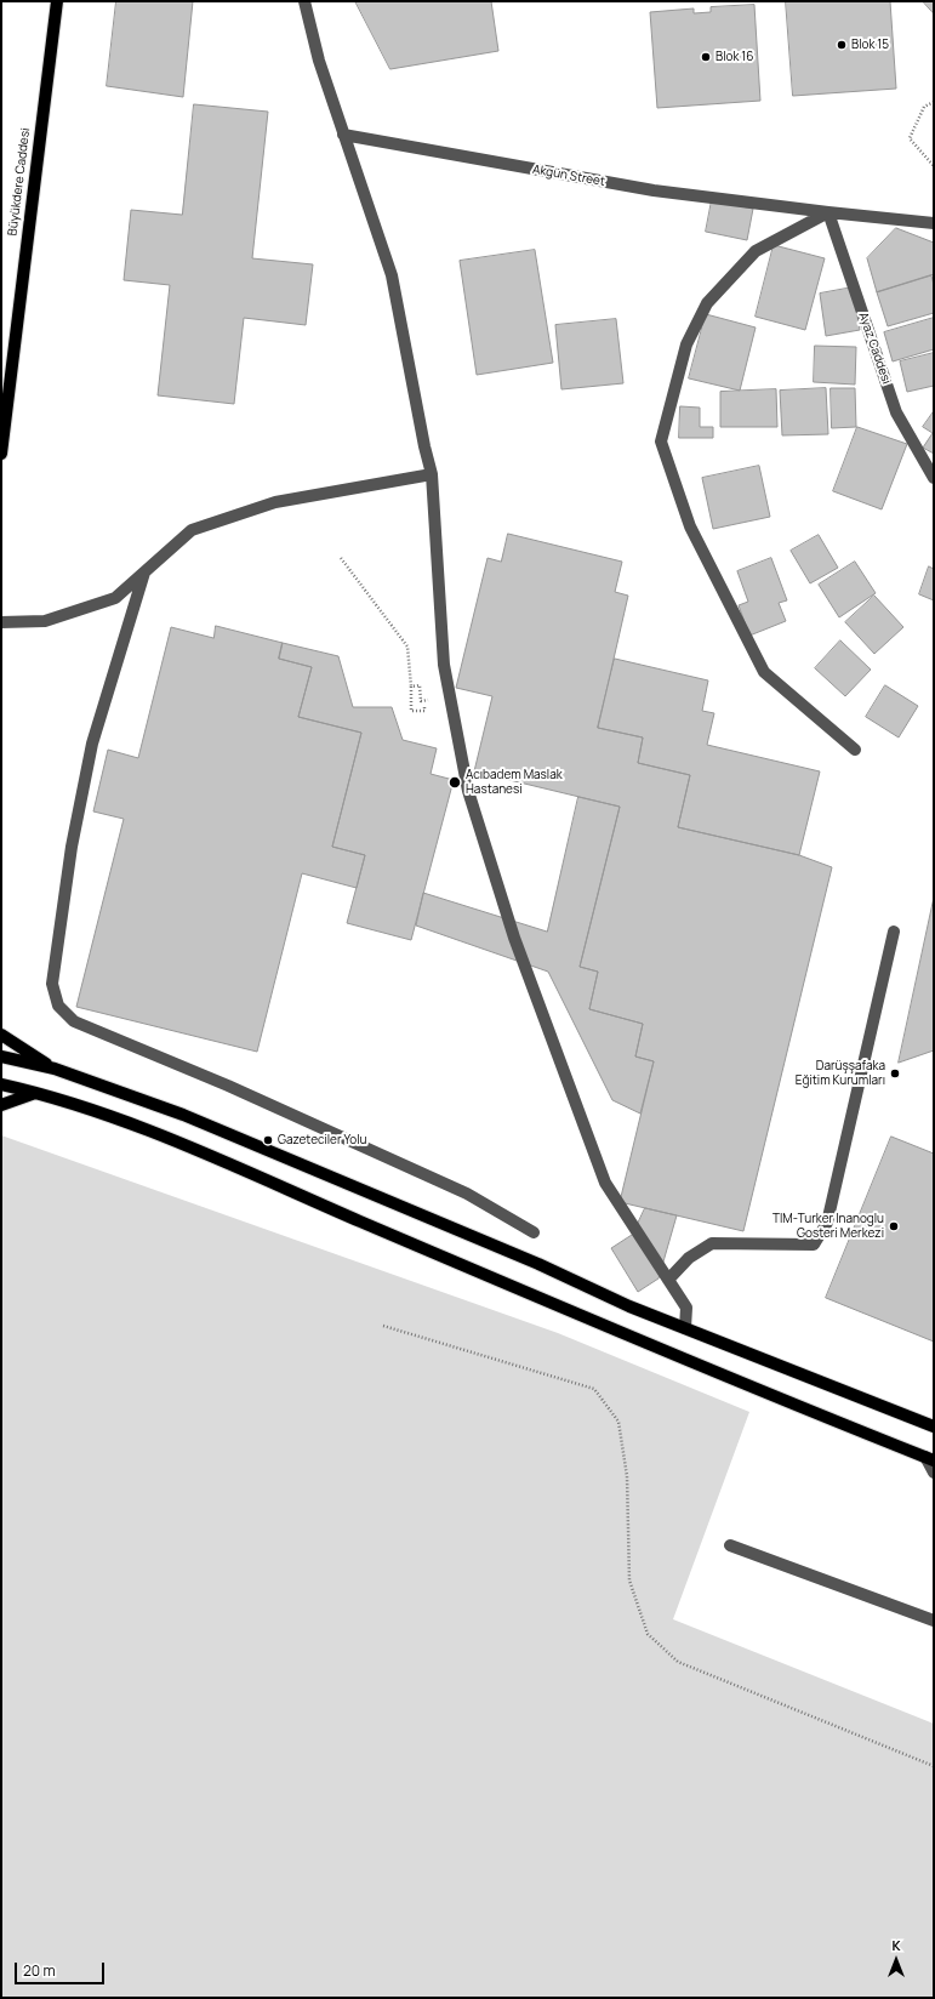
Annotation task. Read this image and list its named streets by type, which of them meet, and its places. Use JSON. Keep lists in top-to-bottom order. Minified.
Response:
{"streets":{"main road":["Büyükdere Caddesi"],"street":["Akgün Street","Ayaz Caddesi"]},"crossings":[["Akgün Street","Ayaz Caddesi"]],"places":["Blok 15","Blok 16","Acıbadem Maslak Hastanesi","Darüşşafaka Eğitim Kurumları","Gazeteciler Yolu","TIM-Turker Inanoglu Gosteri Merkezi"],"scale_bar":"20 m","north":"top"}
